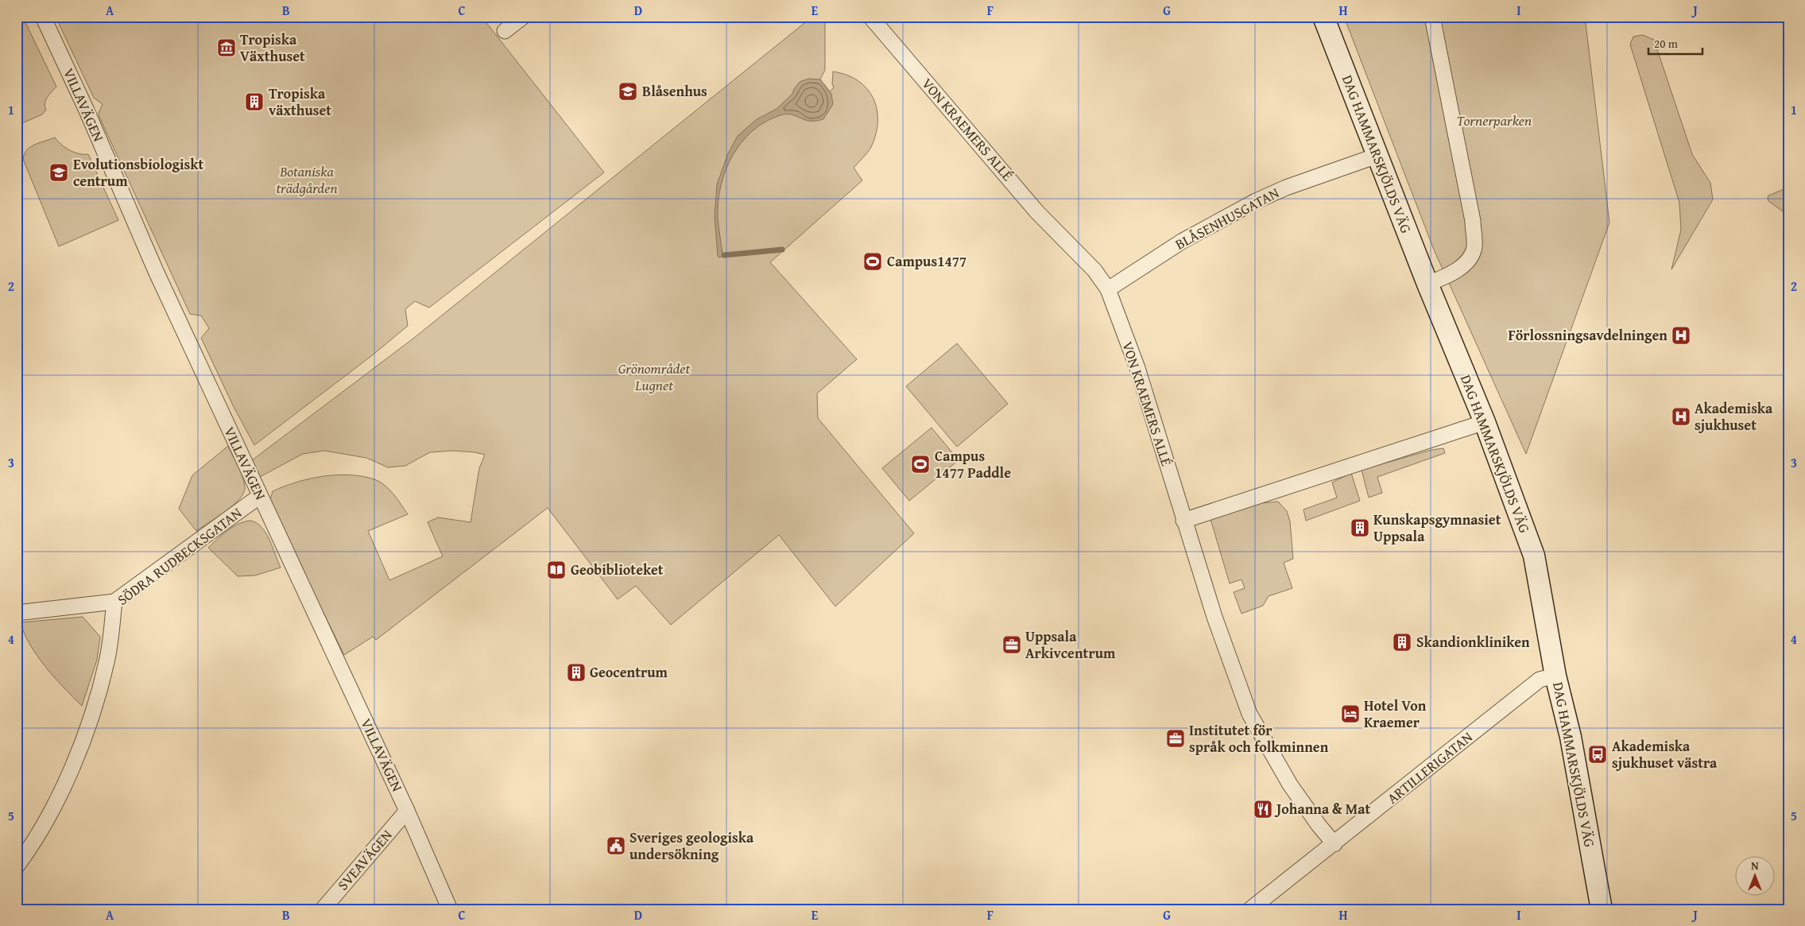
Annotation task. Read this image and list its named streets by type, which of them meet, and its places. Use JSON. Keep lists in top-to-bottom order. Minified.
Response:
{"streets":{"street":["VILLAVÄGEN","VON KRAEMERS ALLÉ","DAG HAMMARSKJÖLDS VÄG","BLÅSENHUSGATAN","SÖDRA RUDBECKSGATAN","ARTILLERIGATAN","SVEAVÄGEN"]},"crossings":[["VILLAVÄGEN","SÖDRA RUDBECKSGATAN"],["VILLAVÄGEN","SVEAVÄGEN"],["VON KRAEMERS ALLÉ","BLÅSENHUSGATAN"],["VON KRAEMERS ALLÉ","ARTILLERIGATAN"],["DAG HAMMARSKJÖLDS VÄG","BLÅSENHUSGATAN"],["DAG HAMMARSKJÖLDS VÄG","ARTILLERIGATAN"]],"parks":["Tornerparken","Botaniska trädgården","Grönområdet Lugnet"],"places":{"museum":["Tropiska Växthuset"],"school or university":["Blåsenhus","Evolutionsbiologiskt centrum"],"building":["Tropiska växthuset","Kunskapsgymnasiet Uppsala","Skandionkliniken","Geocentrum"],"sports":["Campus1477","Campus 1477 Paddle"],"hospital":["Förlossningsavdelningen","Akademiska sjukhuset"],"library":["Geobiblioteket"],"office":["Uppsala Arkivcentrum","Institutet för språk och folkminnen"],"hotel":["Hotel Von Kraemer"],"bus stop":["Akademiska sjukhuset västra"],"restaurant":["Johanna & Mat"],"public building":["Sveriges geologiska undersökning"]},"scale_bar":"20 m","north":"top","grid":{"columns":["A","B","C","D","E","F","G","H","I","J"],"rows":["1","2","3","4","5"]}}
